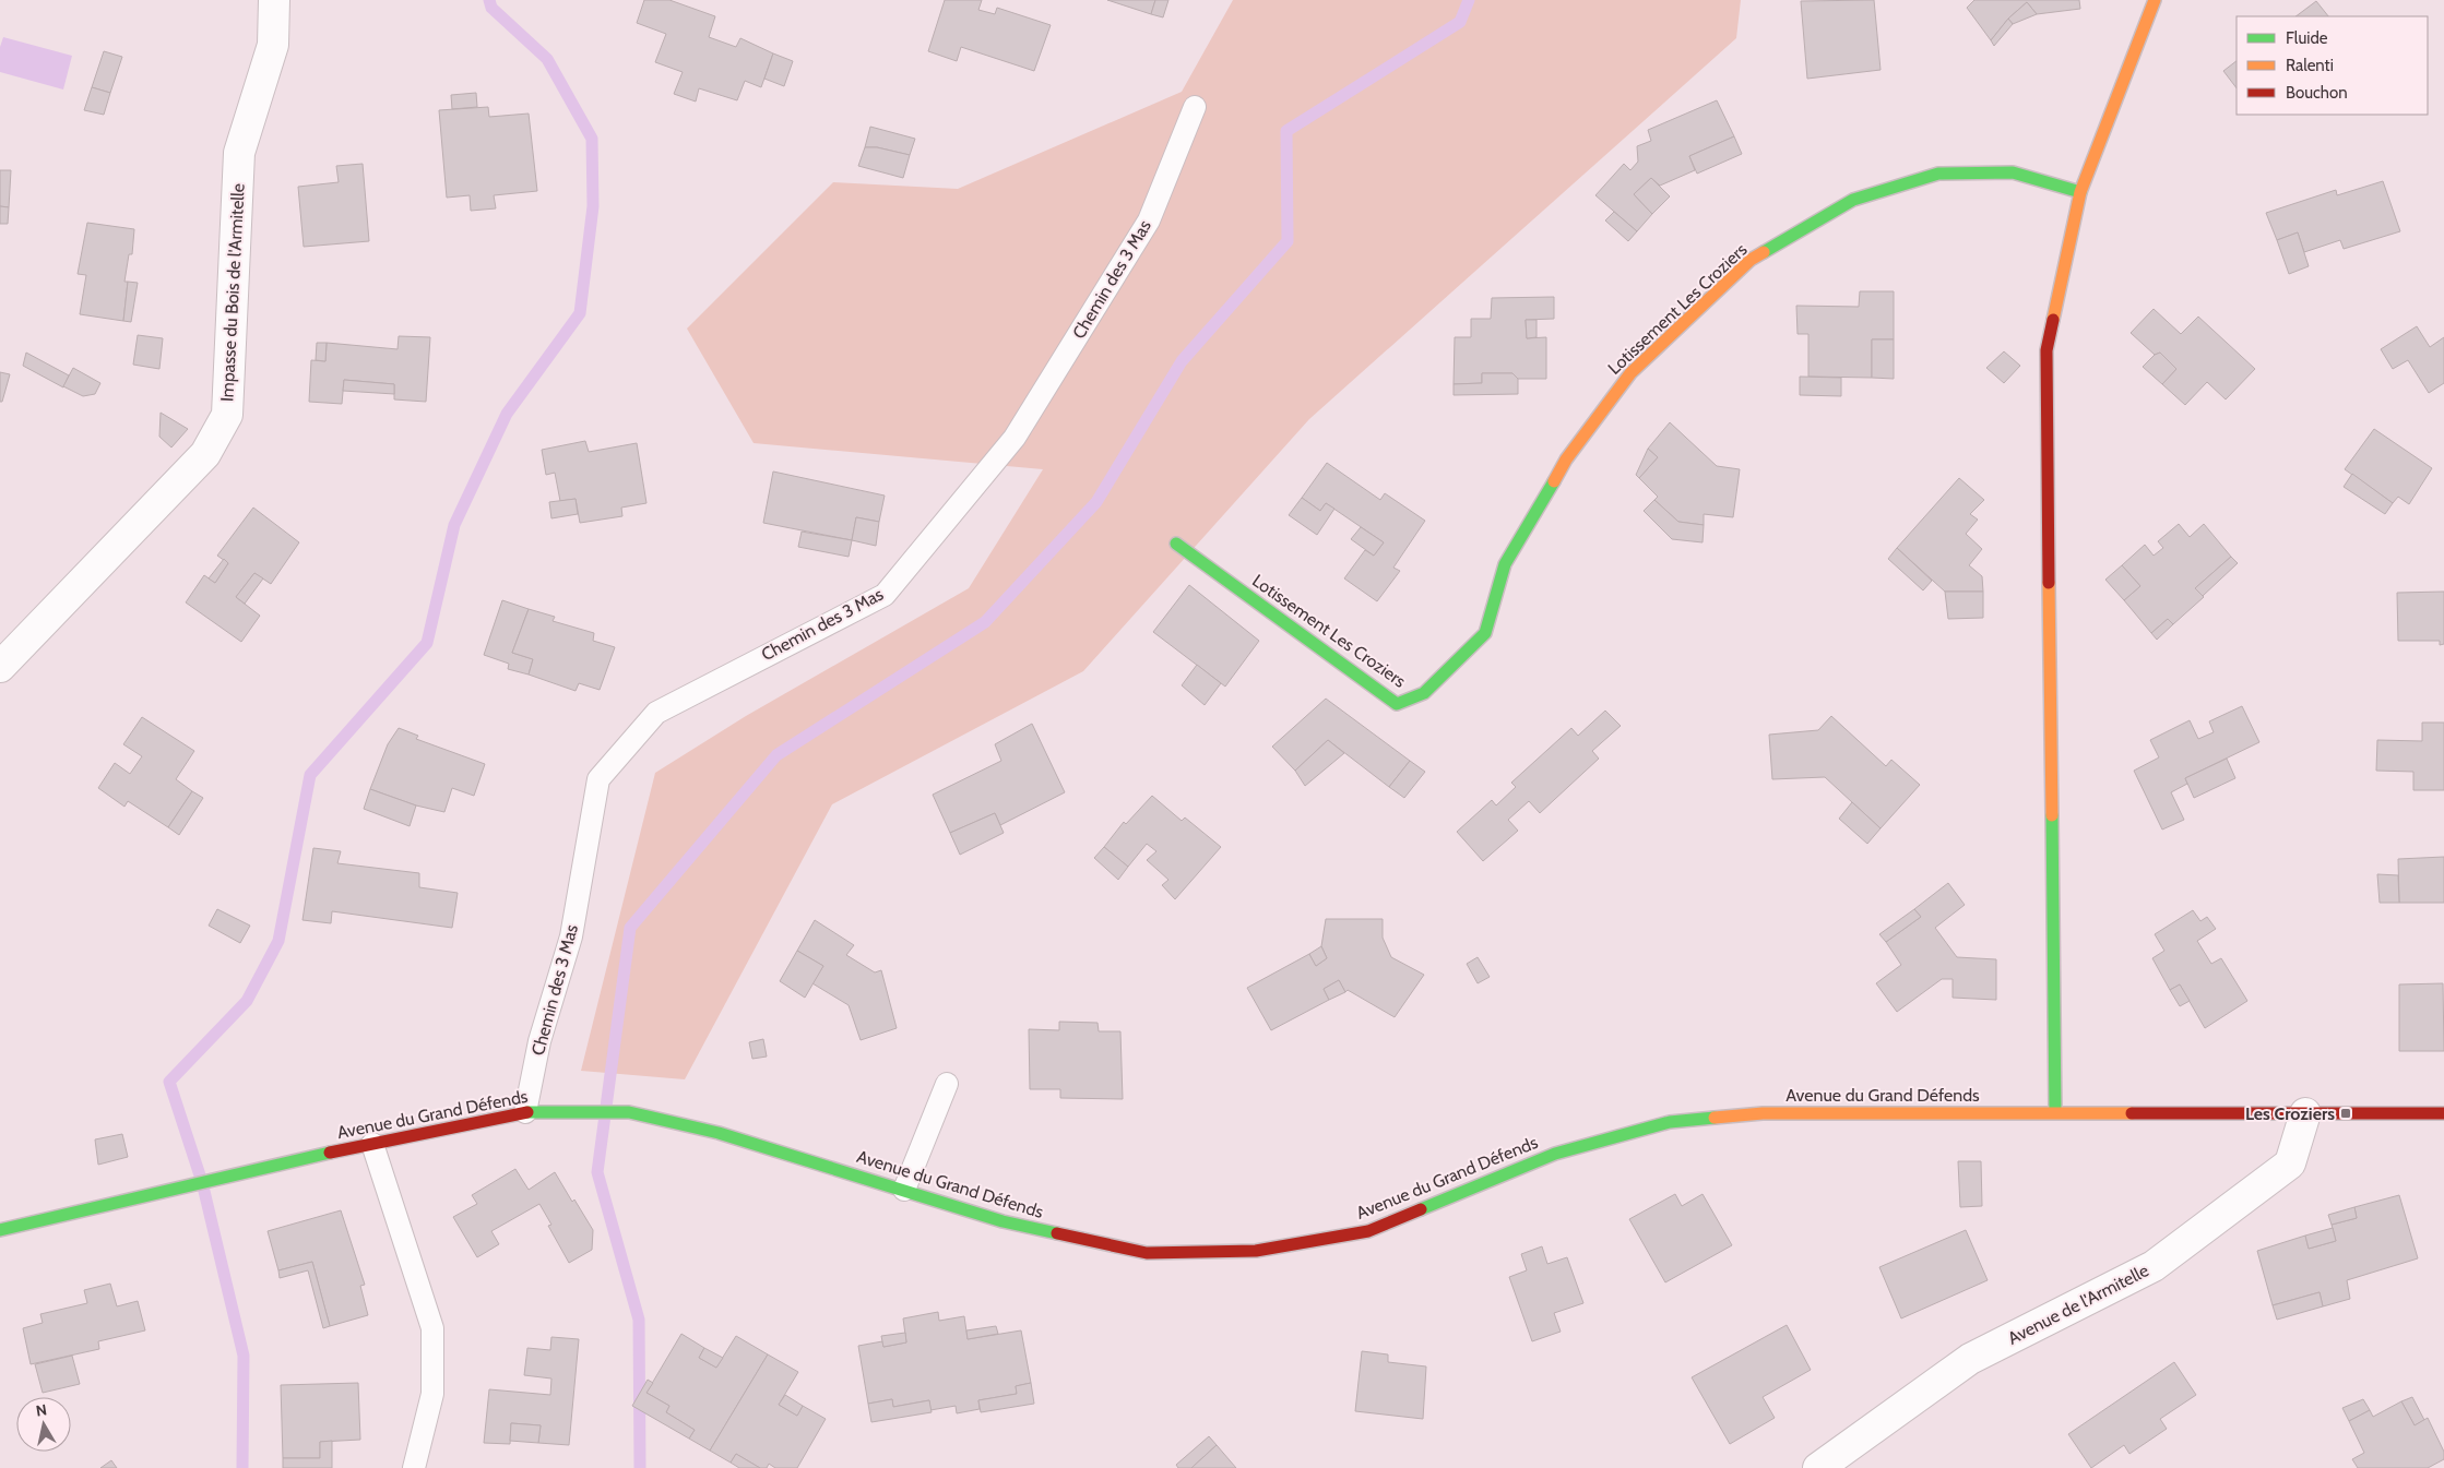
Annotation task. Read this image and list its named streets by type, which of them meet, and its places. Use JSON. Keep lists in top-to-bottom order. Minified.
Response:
{"streets":{"street":["Impasse du Bois de l'Armitelle","Lotissement Les Croziers","Avenue du Grand Défends","Avenue de l'Armitelle"],"lane":["Chemin des 3 Mas"]},"crossings":[["Chemin des 3 Mas","Avenue du Grand Défends"],["Avenue du Grand Défends","Avenue de l'Armitelle"]],"places":{"transit":["Les Croziers"]},"legend":["Fluide","Ralenti","Bouchon"],"north":"top"}
